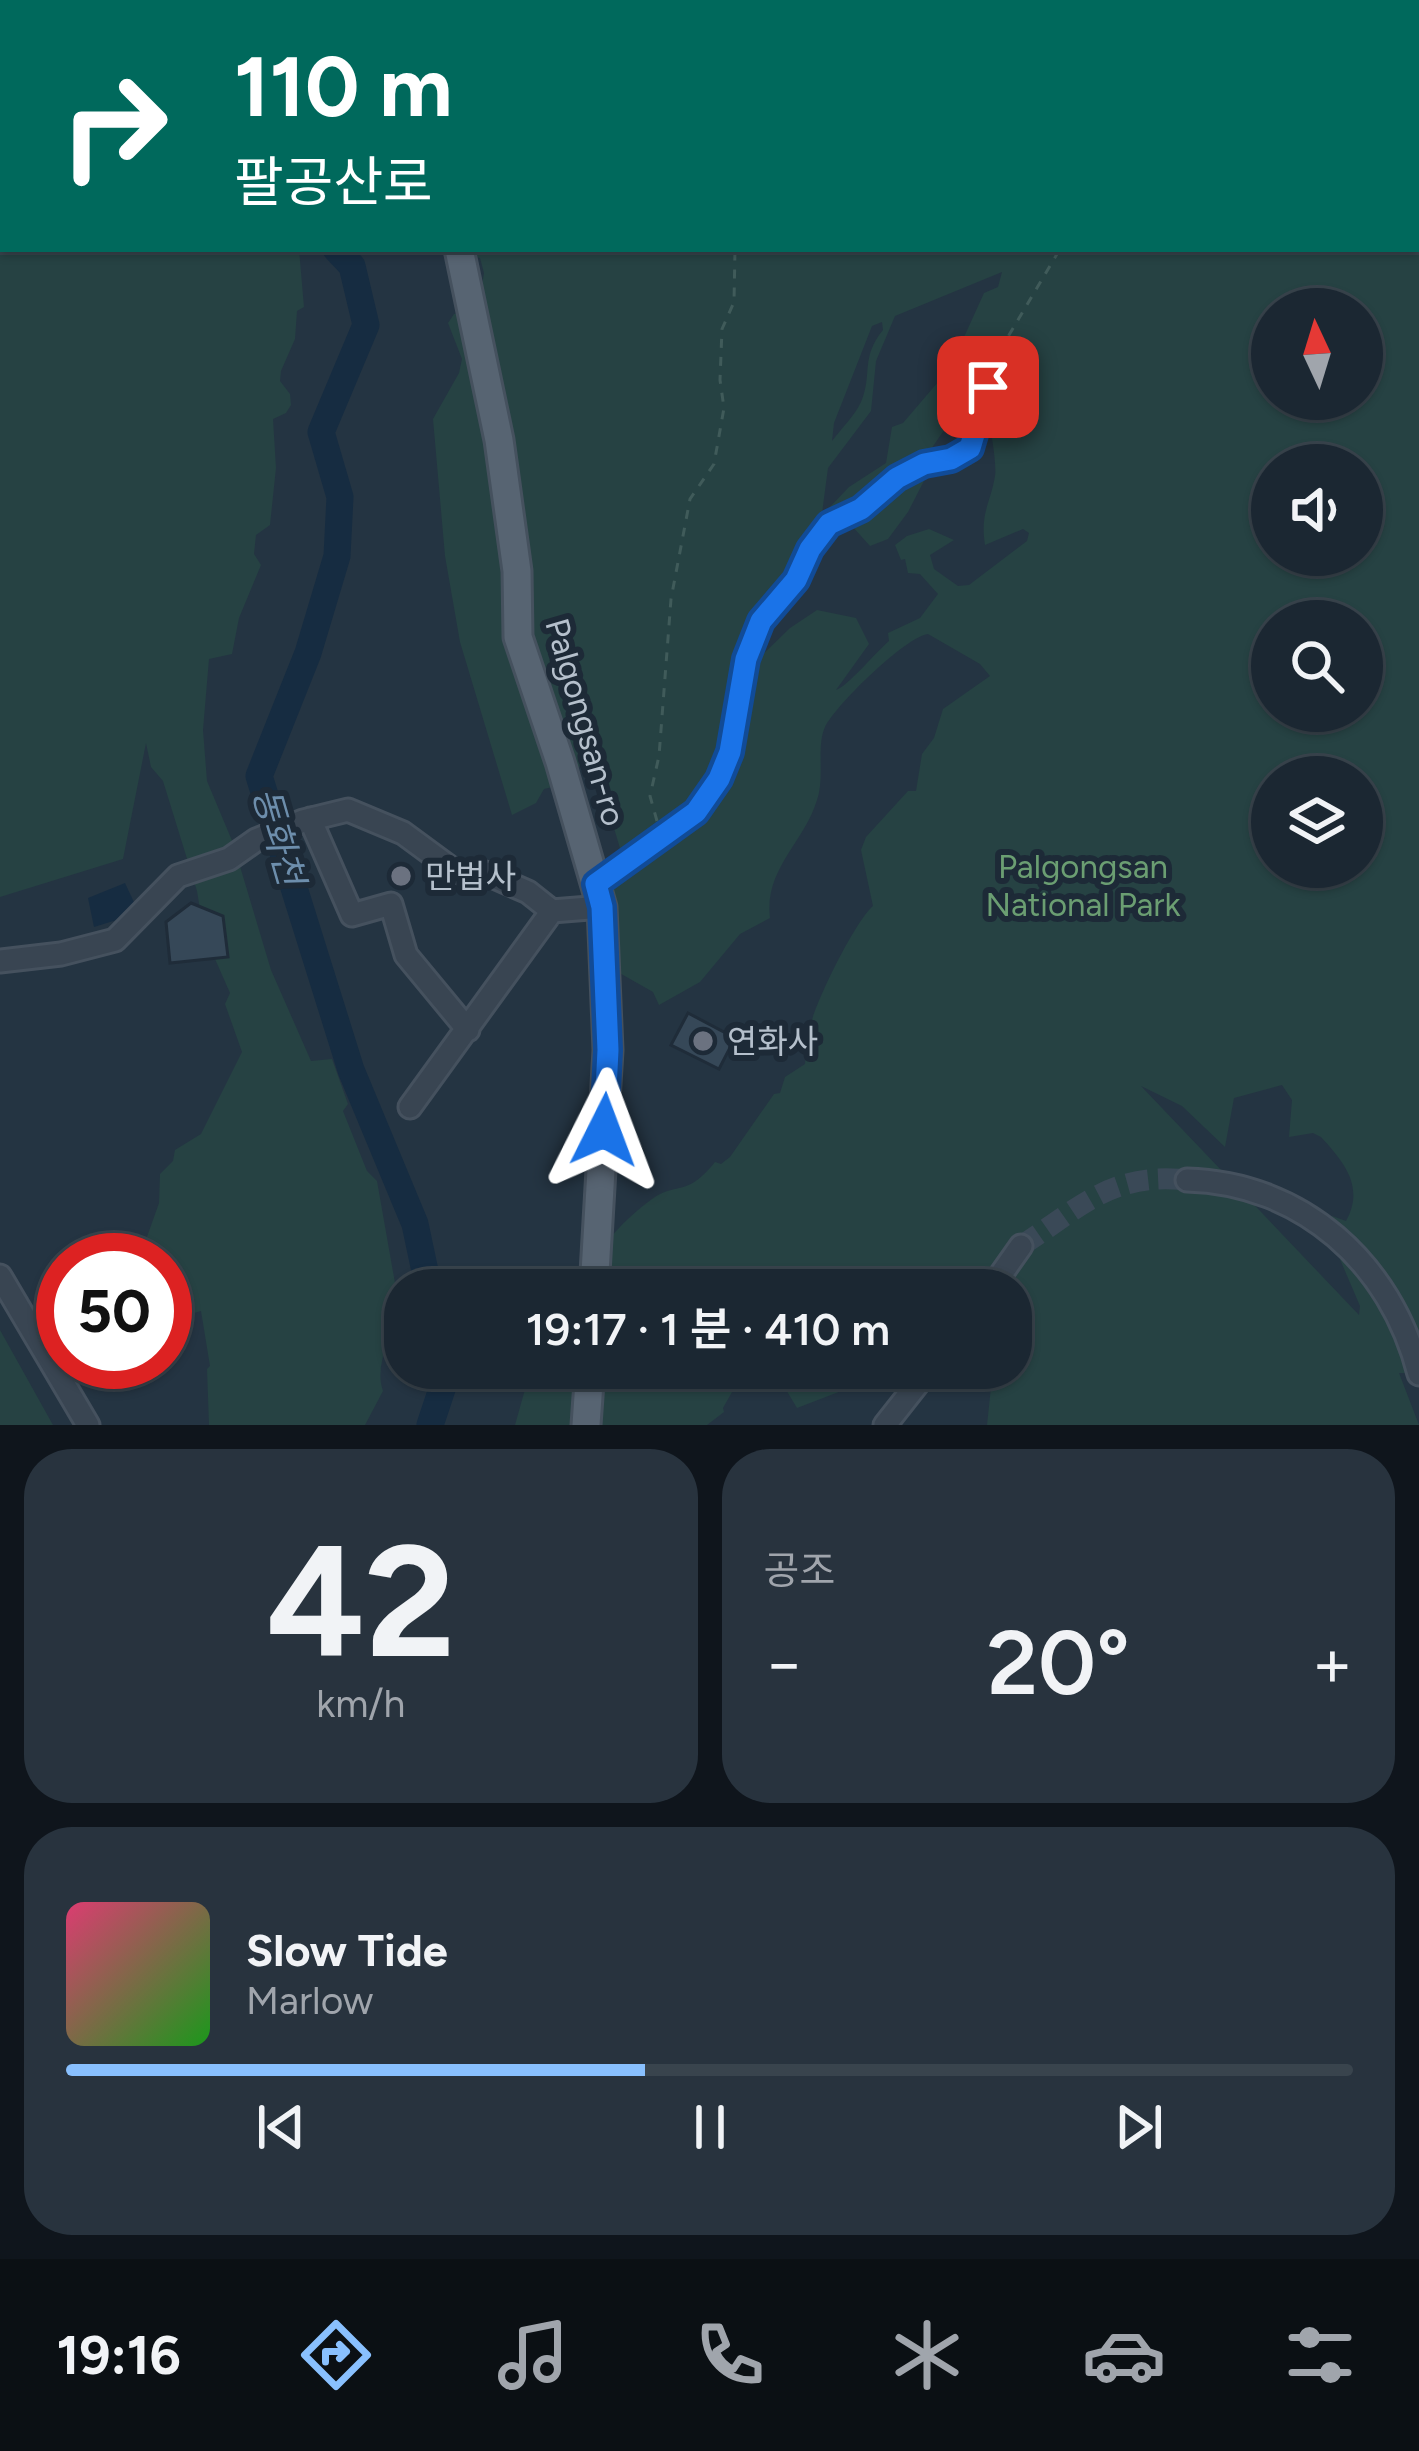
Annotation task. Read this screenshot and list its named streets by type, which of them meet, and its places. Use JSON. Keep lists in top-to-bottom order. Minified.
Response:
{"streets":{"main road":["Palgongsan-ro"]},"water":["동화천"],"parks":["Palgongsan National Park"],"places":["만법사","연화사"],"north":"top","page":{"turn":["110 m","팔공산로"],"limit":"50","trip":"19:17 · 1 분 · 410 m","tile":[["42","km/h"],"공조"],"heat":["−","20°","+"],"song":["Slow Tide","Marlow"],"tabs":"19:16"}}
